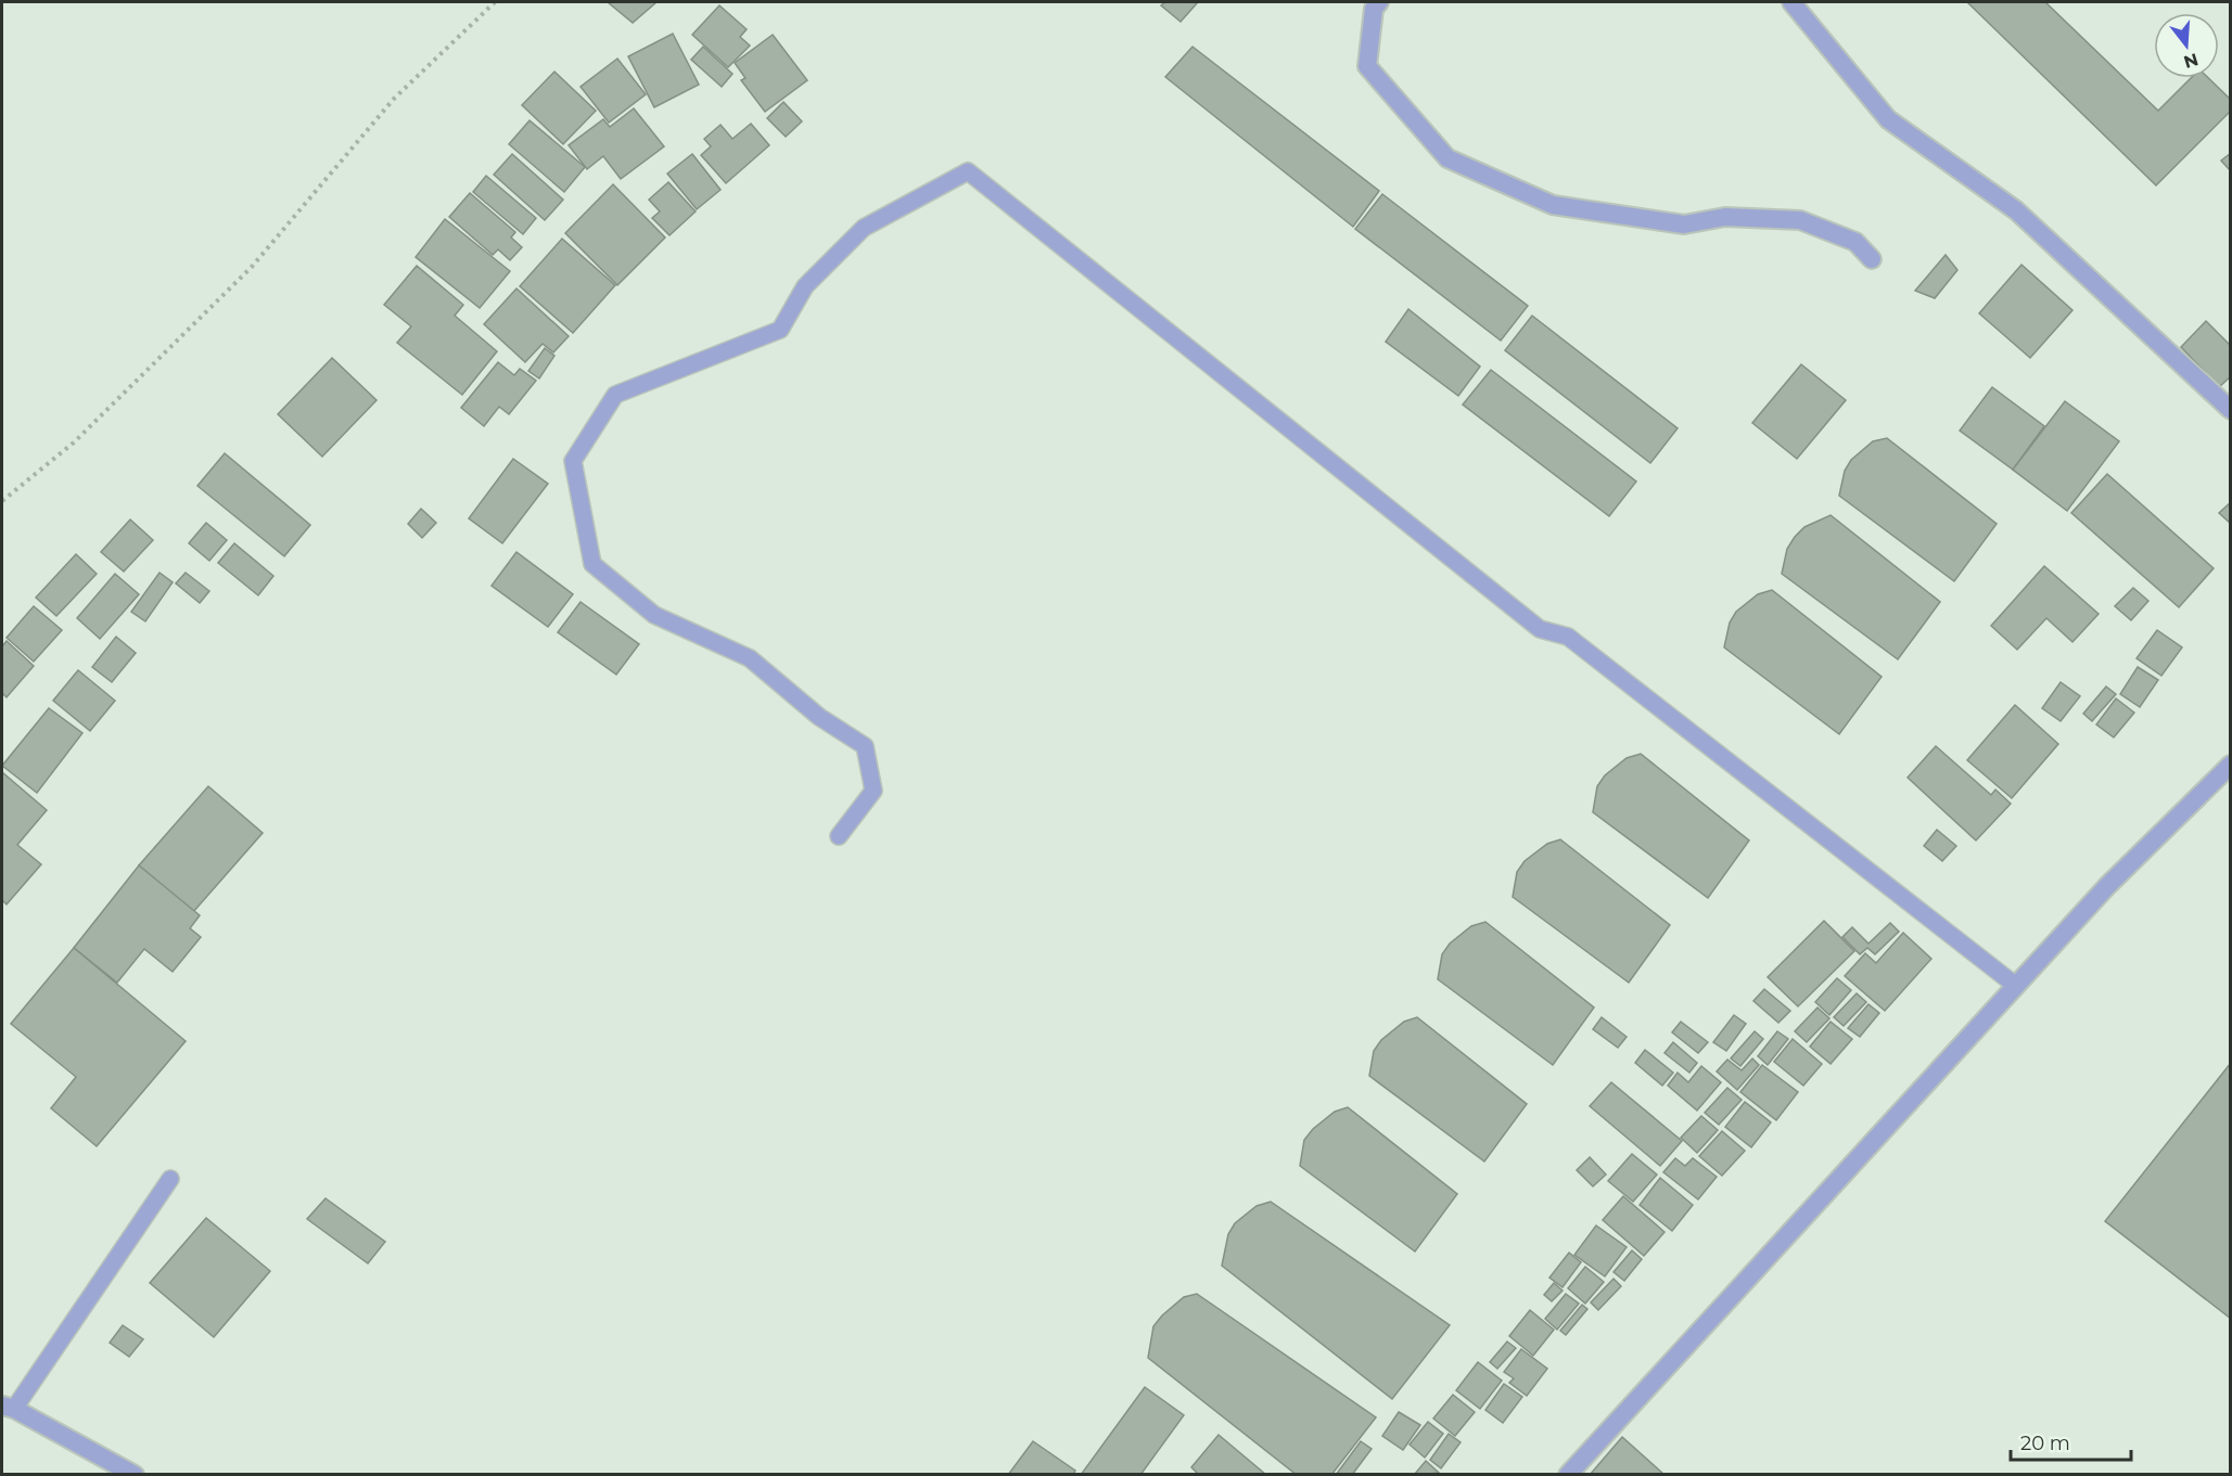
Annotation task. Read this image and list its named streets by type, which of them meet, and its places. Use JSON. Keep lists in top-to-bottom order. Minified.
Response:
{"scale_bar":"20 m","north":"bottom"}
